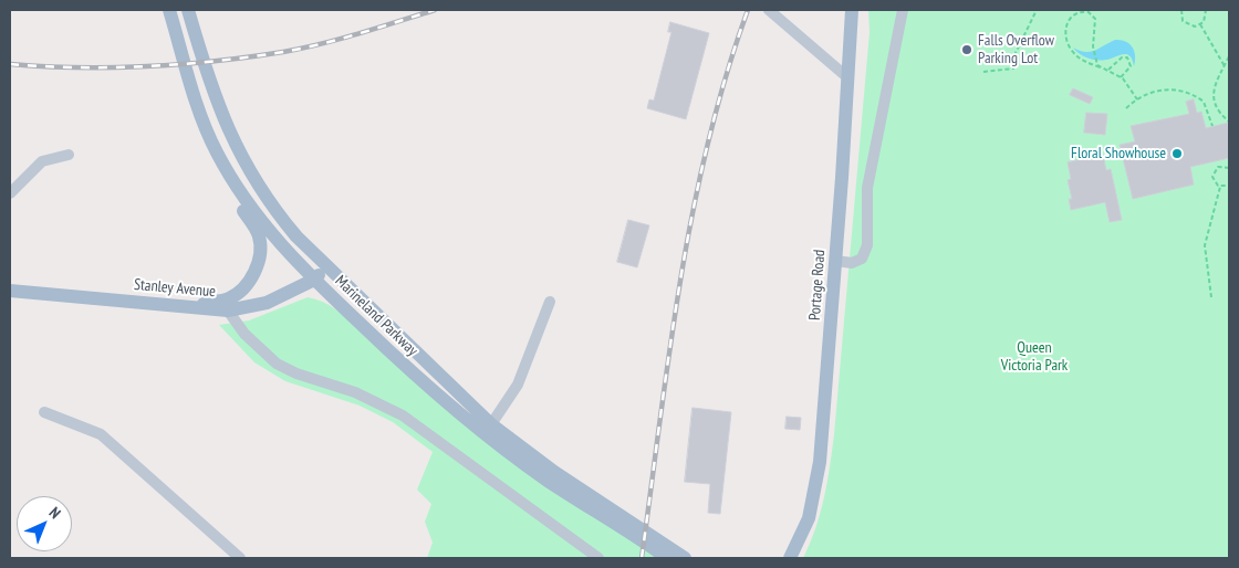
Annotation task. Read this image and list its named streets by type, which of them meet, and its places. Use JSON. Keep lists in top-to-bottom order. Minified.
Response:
{"streets":{"main road":["Portage Road","Stanley Avenue","Marineland Parkway"]},"crossings":[["Stanley Avenue","Marineland Parkway"]],"parks":["Queen Victoria Park"],"places":["Falls Overflow Parking Lot","Floral Showhouse"],"north":"top right"}
